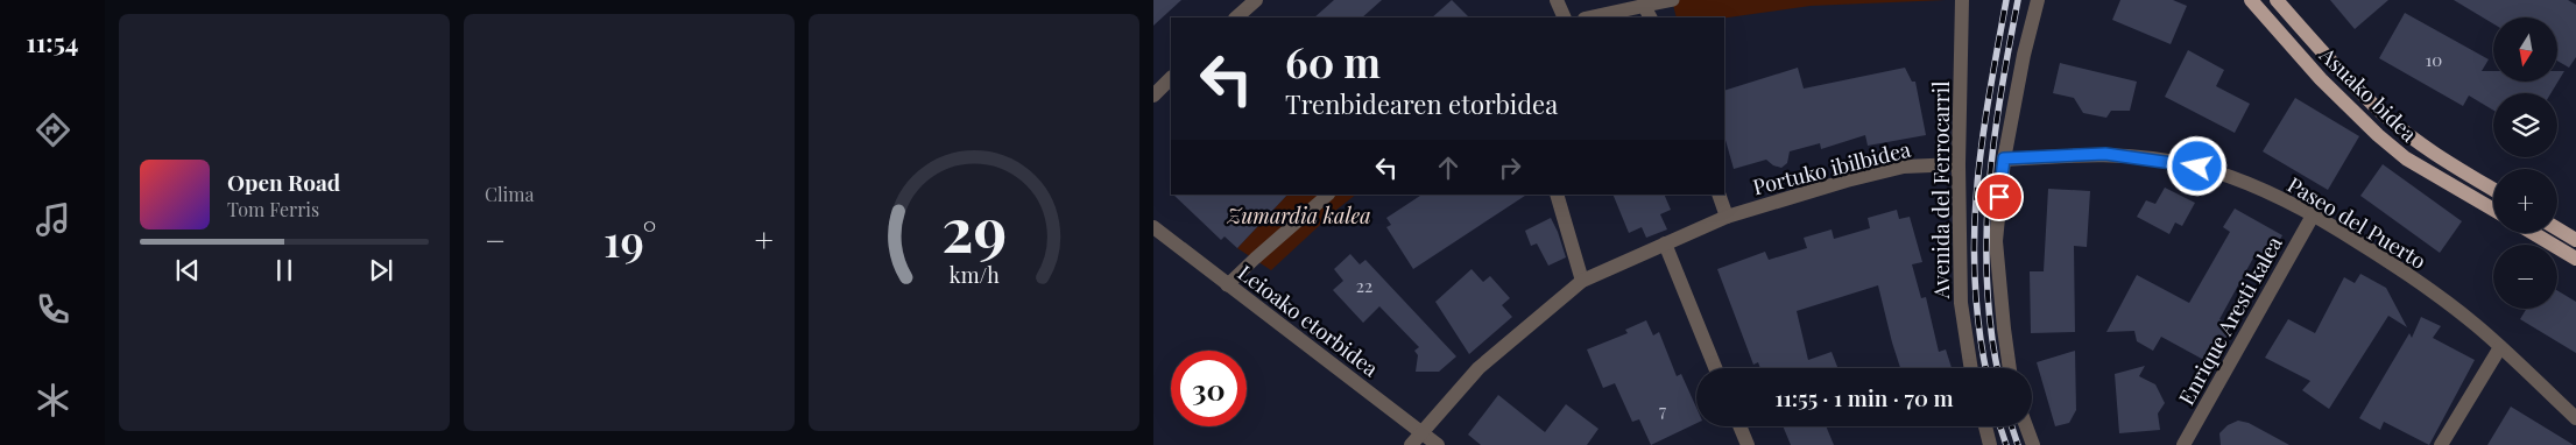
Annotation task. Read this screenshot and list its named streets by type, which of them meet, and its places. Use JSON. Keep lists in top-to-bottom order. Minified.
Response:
{"streets":{"main road":["Asuako bidea"],"street":["Portuko ibilbidea","Avenida del Ferrocarril","Paseo del Puerto","Leioako etorbidea","Enrique Aresti kalea"]},"crossings":[["Portuko ibilbidea","Avenida del Ferrocarril"],["Portuko ibilbidea","Leioako etorbidea"],["Paseo del Puerto","Enrique Aresti kalea"]],"parks":["Zumardia kalea"],"house_numbers":["10","22","7"],"north":"bottom","page":{"tabs":"11:54","tile":"Clima","map_buttons":["+","−"],"turn":["60 m","Trenbidearen etorbidea"],"song":["Open Road","Tom Ferris"],"heat":["−","19°","+"],"limit":"30","trip":"11:55 · 1 min · 70 m","gauge":["29","km/h"]}}
